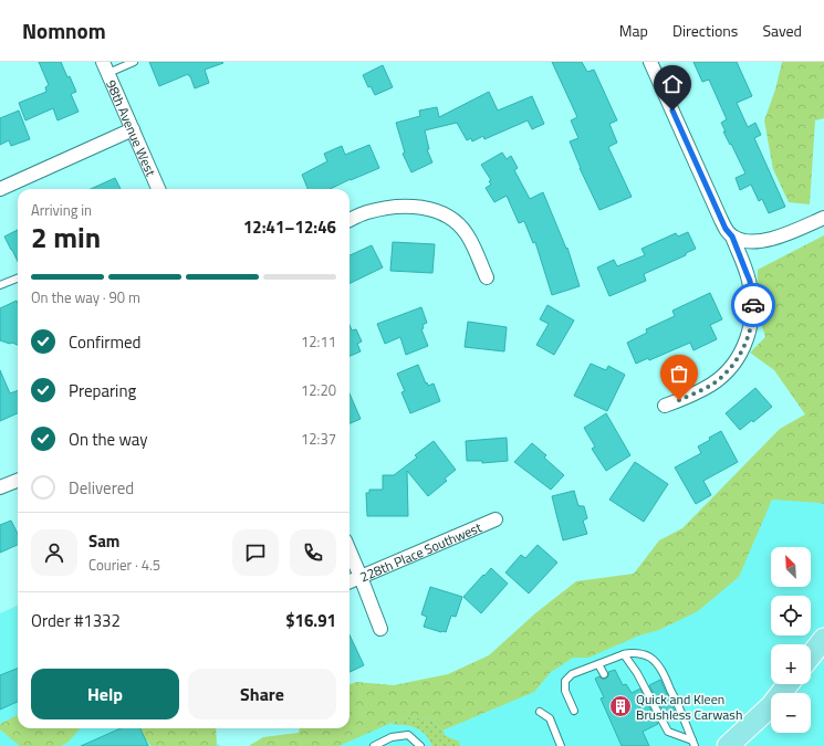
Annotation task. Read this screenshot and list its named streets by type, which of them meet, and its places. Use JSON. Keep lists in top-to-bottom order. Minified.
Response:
{"streets":{"street":["98th Avenue West","228th Place Southwest"]},"places":{"building":["Quick and Kleen Brushless Carwash"]},"north":"top left","page":{"header":"Nomnom","nav":["Map","Directions","Saved"],"heading":["2 min","Arriving in","12:41–12:46"],"panel":["Sam","Courier · 4.5","Order #1332","$16.91"],"bar":"On the way · 90 m","list":[["Confirmed","12:11"],["Preparing","12:20"],["On the way","12:37"],"Delivered"],"map_buttons":["+","−"],"buttons":["Help","Share"]}}
